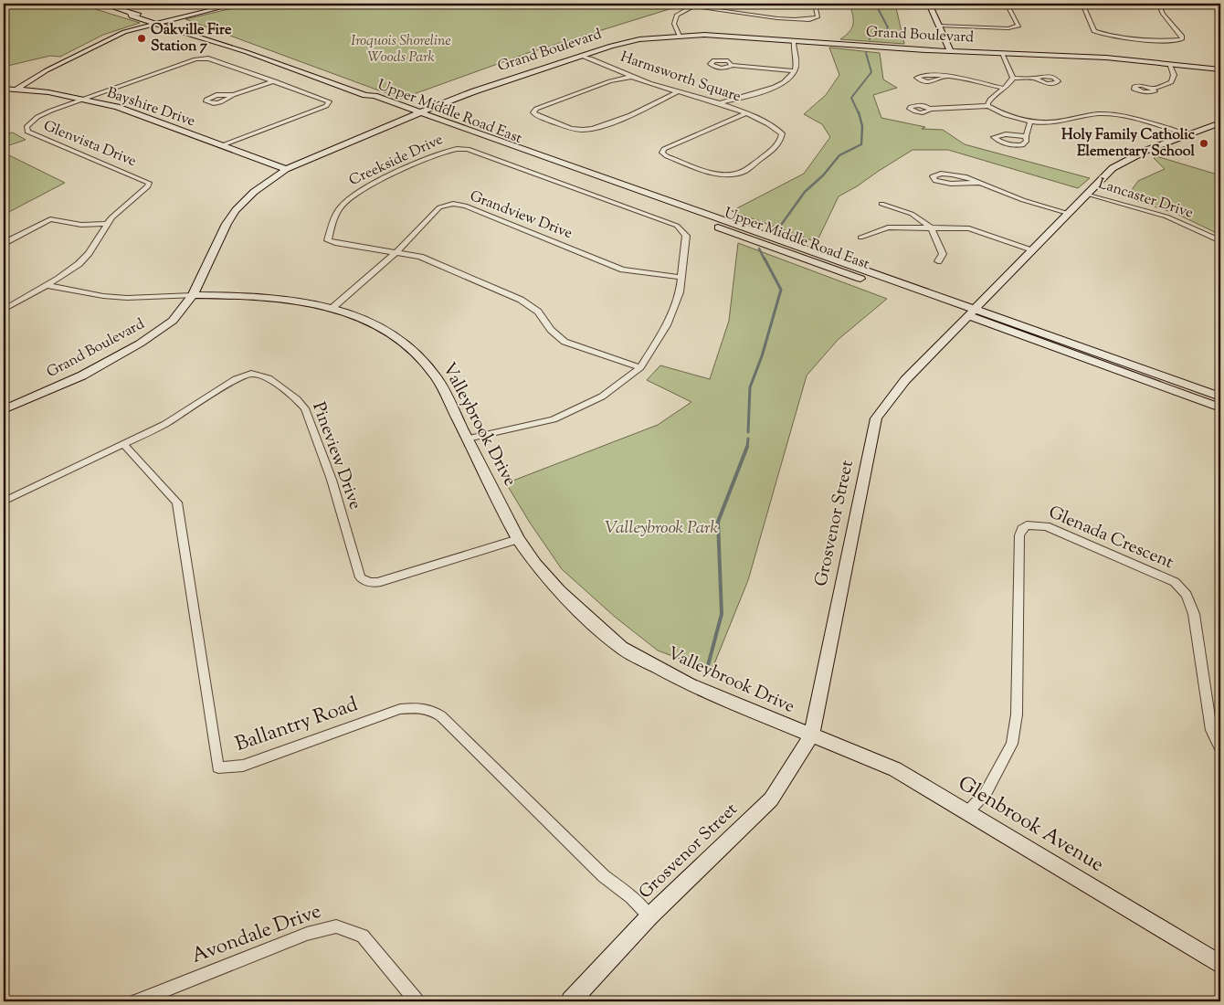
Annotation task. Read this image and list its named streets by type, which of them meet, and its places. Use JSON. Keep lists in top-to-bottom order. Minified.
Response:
{"streets":{"main road":["Upper Middle Road East"],"street":["Grand Boulevard","Harmsworth Square","Bayshire Drive","Glenvista Drive","Creekside Drive","Lancaster Drive","Grandview Drive","Valleybrook Drive","Pineview Drive","Grosvenor Street","Glenada Crescent","Ballantry Road","Glenbrook Avenue","Avondale Drive"]},"crossings":[["Grand Boulevard","Harmsworth Square"],["Grand Boulevard","Bayshire Drive"],["Grand Boulevard","Upper Middle Road East"],["Grand Boulevard","Valleybrook Drive"],["Bayshire Drive","Glenvista Drive"],["Upper Middle Road East","Grosvenor Street"],["Glenvista Drive","Valleybrook Drive"],["Creekside Drive","Grandview Drive"],["Creekside Drive","Valleybrook Drive"],["Lancaster Drive","Grosvenor Street"],["Grandview Drive","Valleybrook Drive"],["Valleybrook Drive","Pineview Drive"],["Valleybrook Drive","Grosvenor Street"],["Valleybrook Drive","Glenbrook Avenue"],["Pineview Drive","Ballantry Road"],["Grosvenor Street","Ballantry Road"],["Grosvenor Street","Glenbrook Avenue"],["Glenada Crescent","Glenbrook Avenue"]],"parks":["Iroquois Shoreline Woods Park","Valleybrook Park"],"places":["Oakville Fire Station 7","Holy Family Catholic Elementary School"]}
